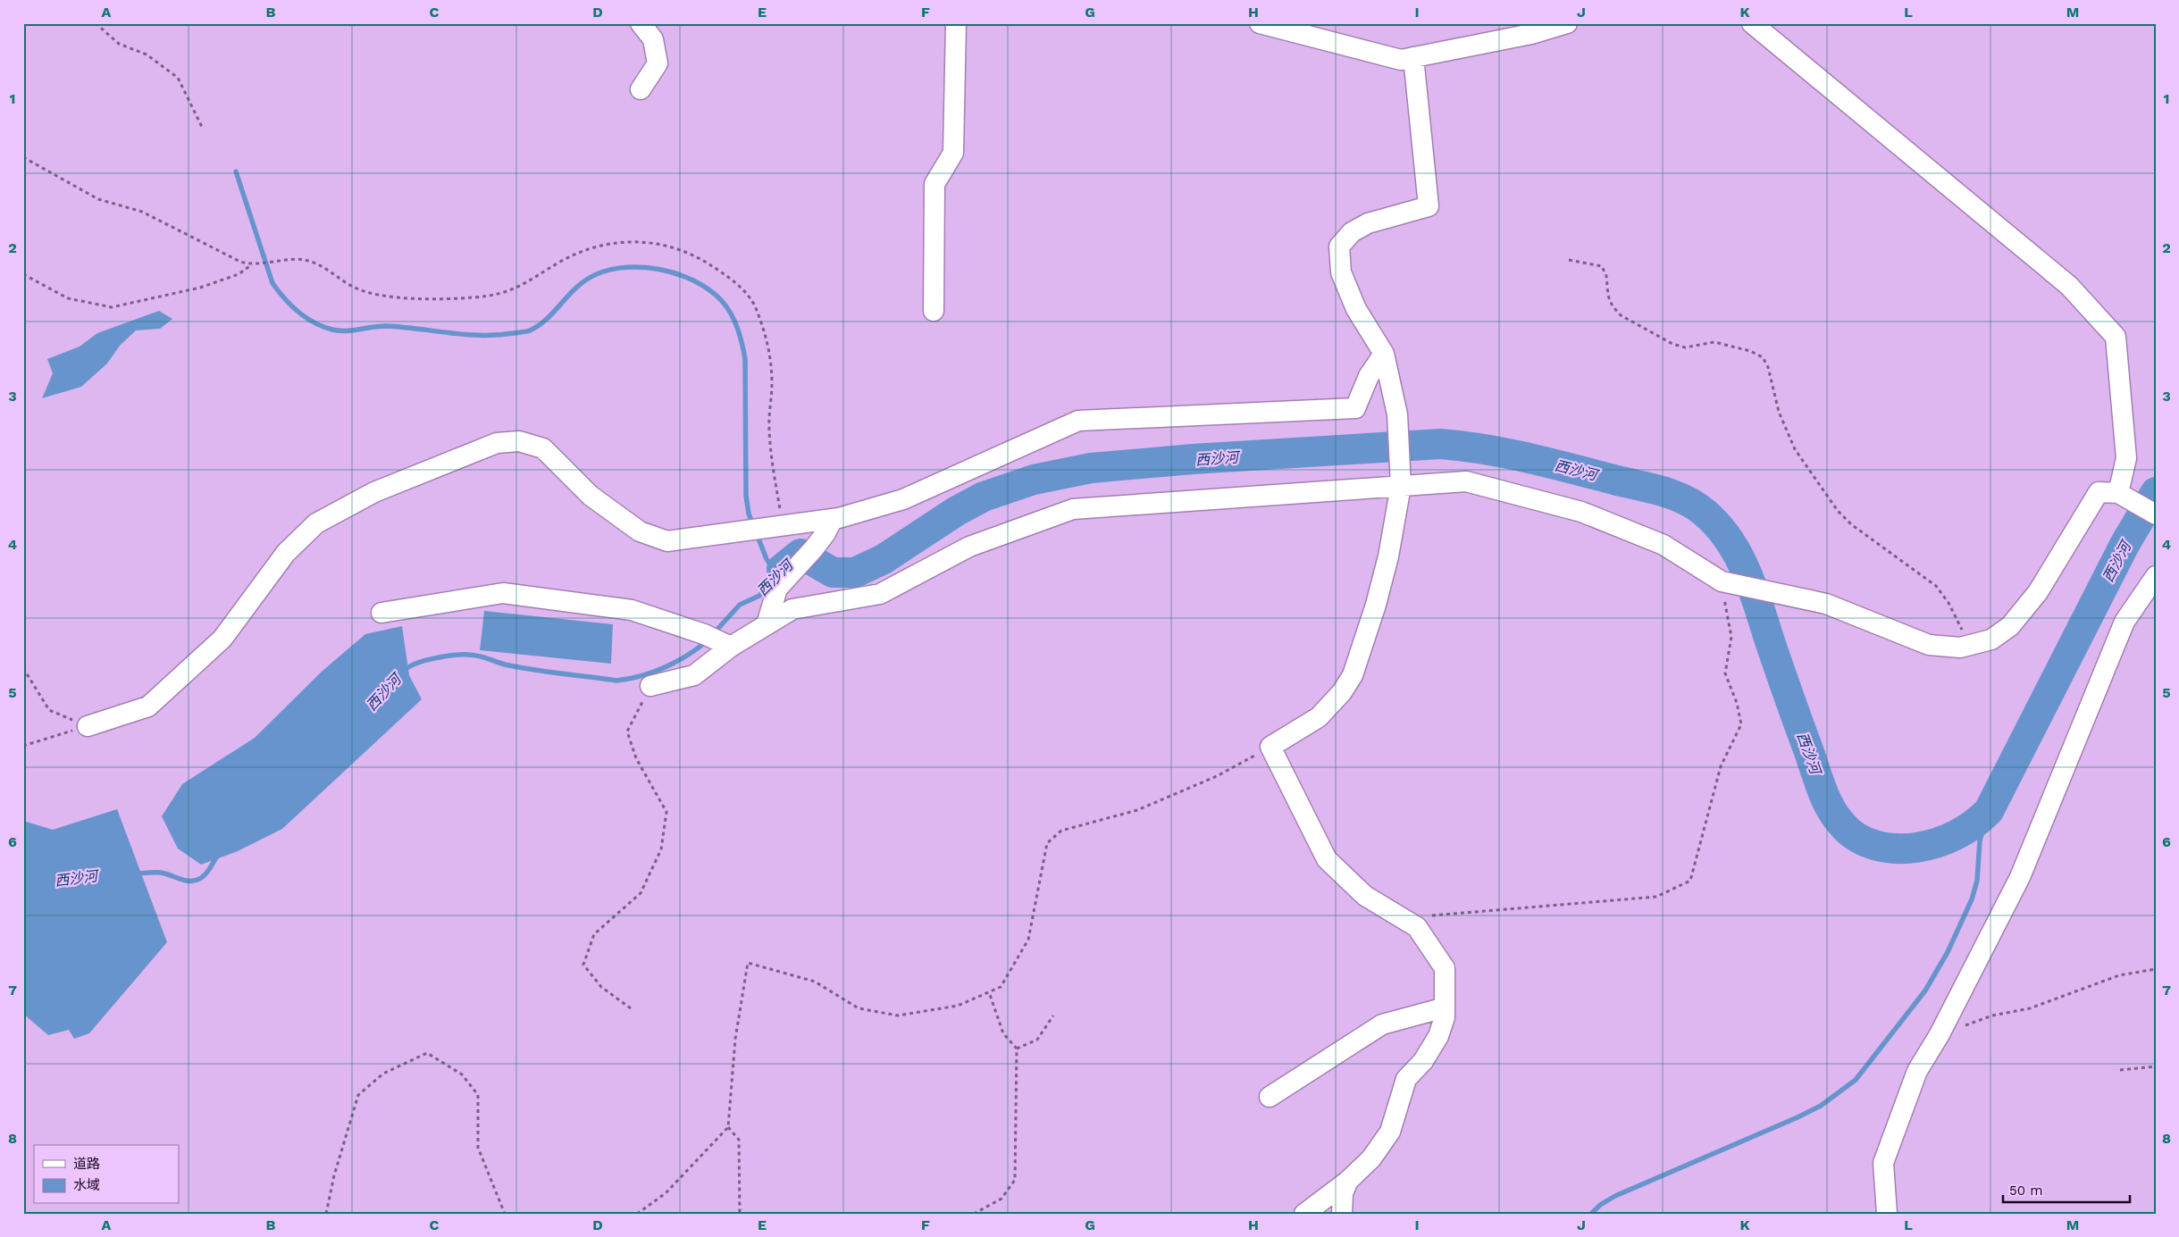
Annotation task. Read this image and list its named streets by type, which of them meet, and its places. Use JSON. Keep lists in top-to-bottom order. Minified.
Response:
{"water":["西沙河"],"legend":["道路","水域"],"scale_bar":"50 m","grid":{"columns":["A","B","C","D","E","F","G","H","I","J","K","L","M"],"rows":["1","2","3","4","5","6","7","8"]}}
